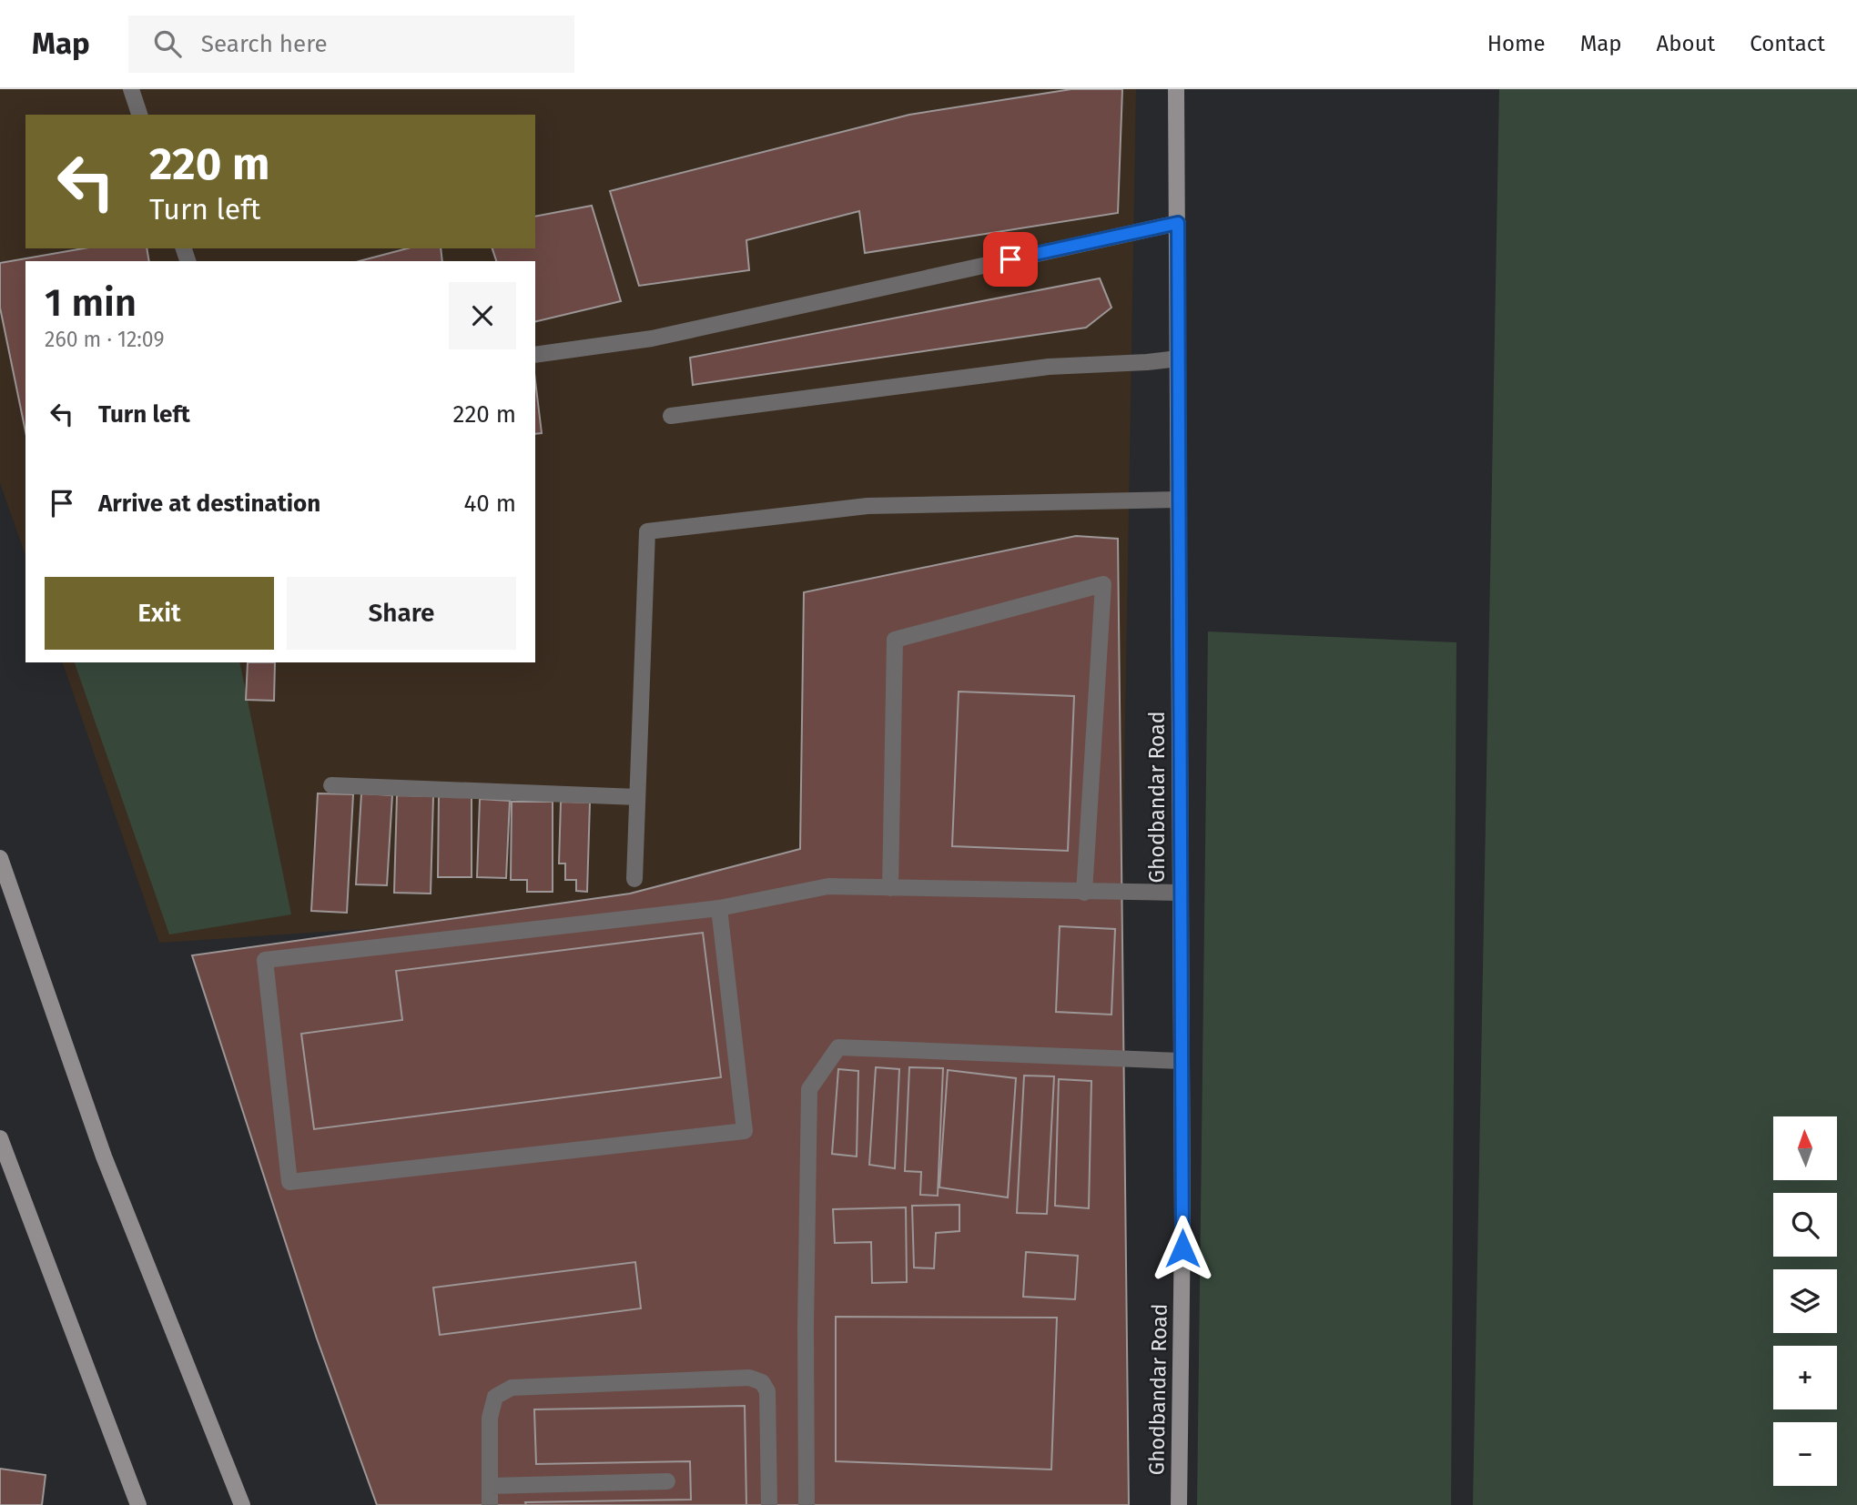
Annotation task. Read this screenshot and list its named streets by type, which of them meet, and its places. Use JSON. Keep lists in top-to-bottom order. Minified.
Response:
{"streets":{"street":["Ghodbandar Road"]},"north":"top","page":{"header":"Map","search":"Search here","nav":["Home","Map","About","Contact"],"turn":["220 m","Turn left"],"heading":["1 min","260 m · 12:09"],"list":[{"name":"Turn left","value":"220 m"},{"name":"Arrive at destination","value":"40 m"}],"buttons":["Exit","Share"],"map_buttons":["+","−"]}}
